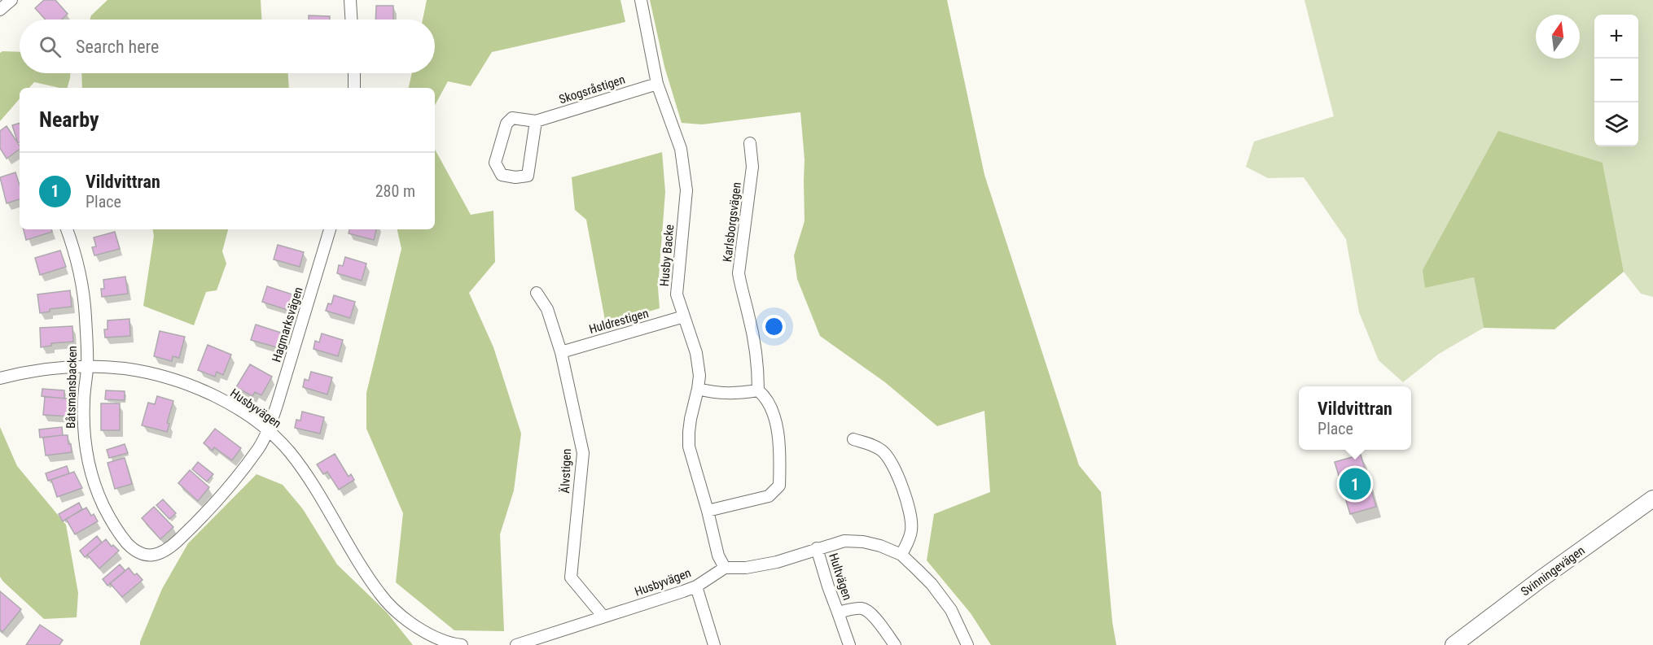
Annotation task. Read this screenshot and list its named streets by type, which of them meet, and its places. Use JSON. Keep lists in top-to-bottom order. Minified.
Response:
{"streets":{"main road":["Svinningevägen"],"street":["Skogsråstigen","Karlsborgsvägen","Husby Backe","Huldrestigen","Hagmarksvägen","Båtsmansbacken","Husbyvägen","Älvstigen","Hultvägen"]},"crossings":[["Skogsråstigen","Husby Backe"],["Husby Backe","Huldrestigen"],["Husby Backe","Husbyvägen"],["Huldrestigen","Älvstigen"],["Hagmarksvägen","Båtsmansbacken"],["Hagmarksvägen","Husbyvägen"],["Båtsmansbacken","Husbyvägen"],["Husbyvägen","Älvstigen"]],"north":"top","page":{"map_buttons":["+","−"],"search":"Search here","heading":"Nearby","list":[{"mark":"1","name":"Vildvittran","note":"Place","value":"280 m"}],"popup":["Vildvittran","Place"],"pins":"1"}}
